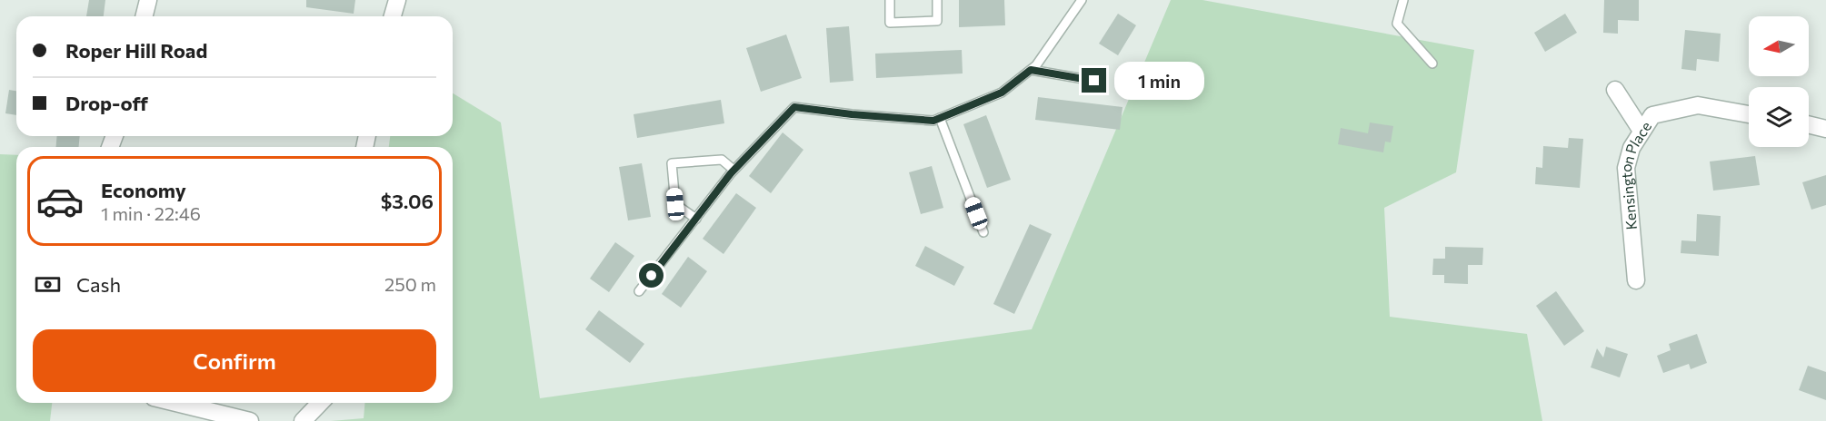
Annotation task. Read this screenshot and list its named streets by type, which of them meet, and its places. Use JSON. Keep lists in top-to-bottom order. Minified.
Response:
{"streets":{"street":["Kensington Place"]},"north":"left","page":{"banner":["Roper Hill Road","Drop-off"],"bubble":"1 min","list":[{"name":"Economy","note":"1 min · 22:46","value":"$3.06"}],"pay":["Cash","250 m"],"buttons":"Confirm"}}
